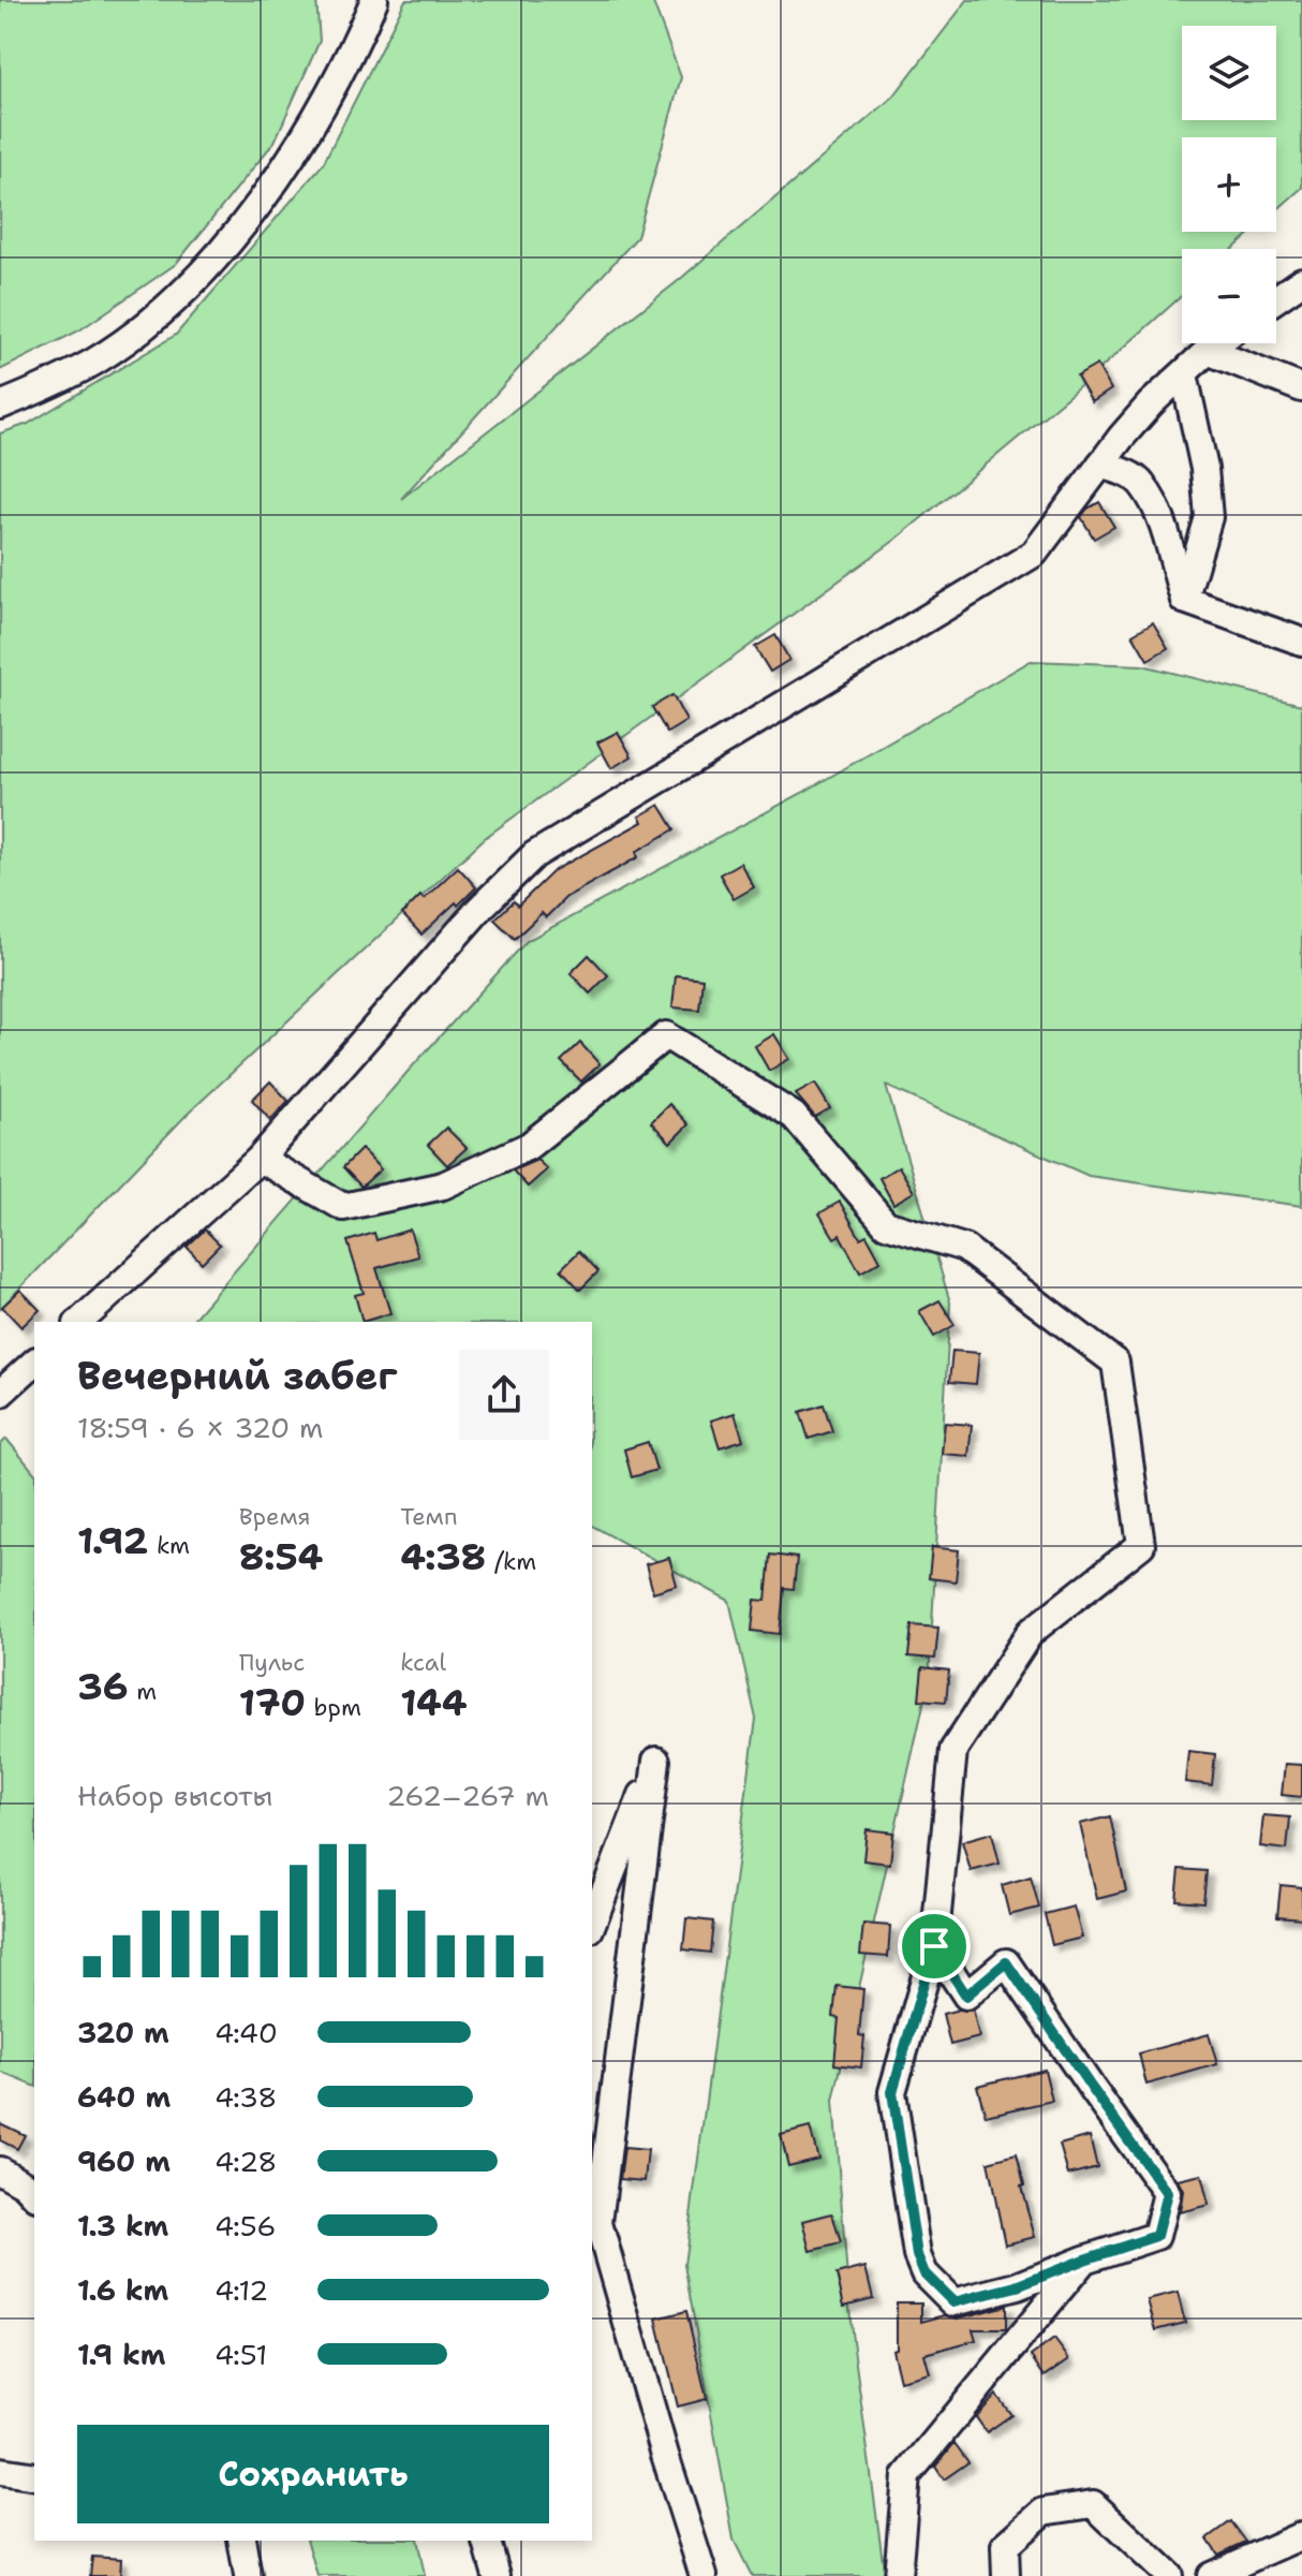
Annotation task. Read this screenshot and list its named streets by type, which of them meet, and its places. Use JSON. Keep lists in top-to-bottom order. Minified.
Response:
{"page":{"map_buttons":["+","−"],"heading":["Вечерний забег","18:59 · 6 × 320 m"],"stats":[["1.92 km"],["Время","8:54"],["Темп","4:38 /km"],["36 m"],["Пульс","170 bpm"],["kcal","144"]],"chart":["Набор высоты","262–267 m"],"list":[{"name":"320 m","note":"4:40"},{"name":"640 m","note":"4:38"},{"name":"960 m","note":"4:28"},{"name":"1.3 km","note":"4:56"},{"name":"1.6 km","note":"4:12"},{"name":"1.9 km","note":"4:51"}],"buttons":"Сохранить"}}
